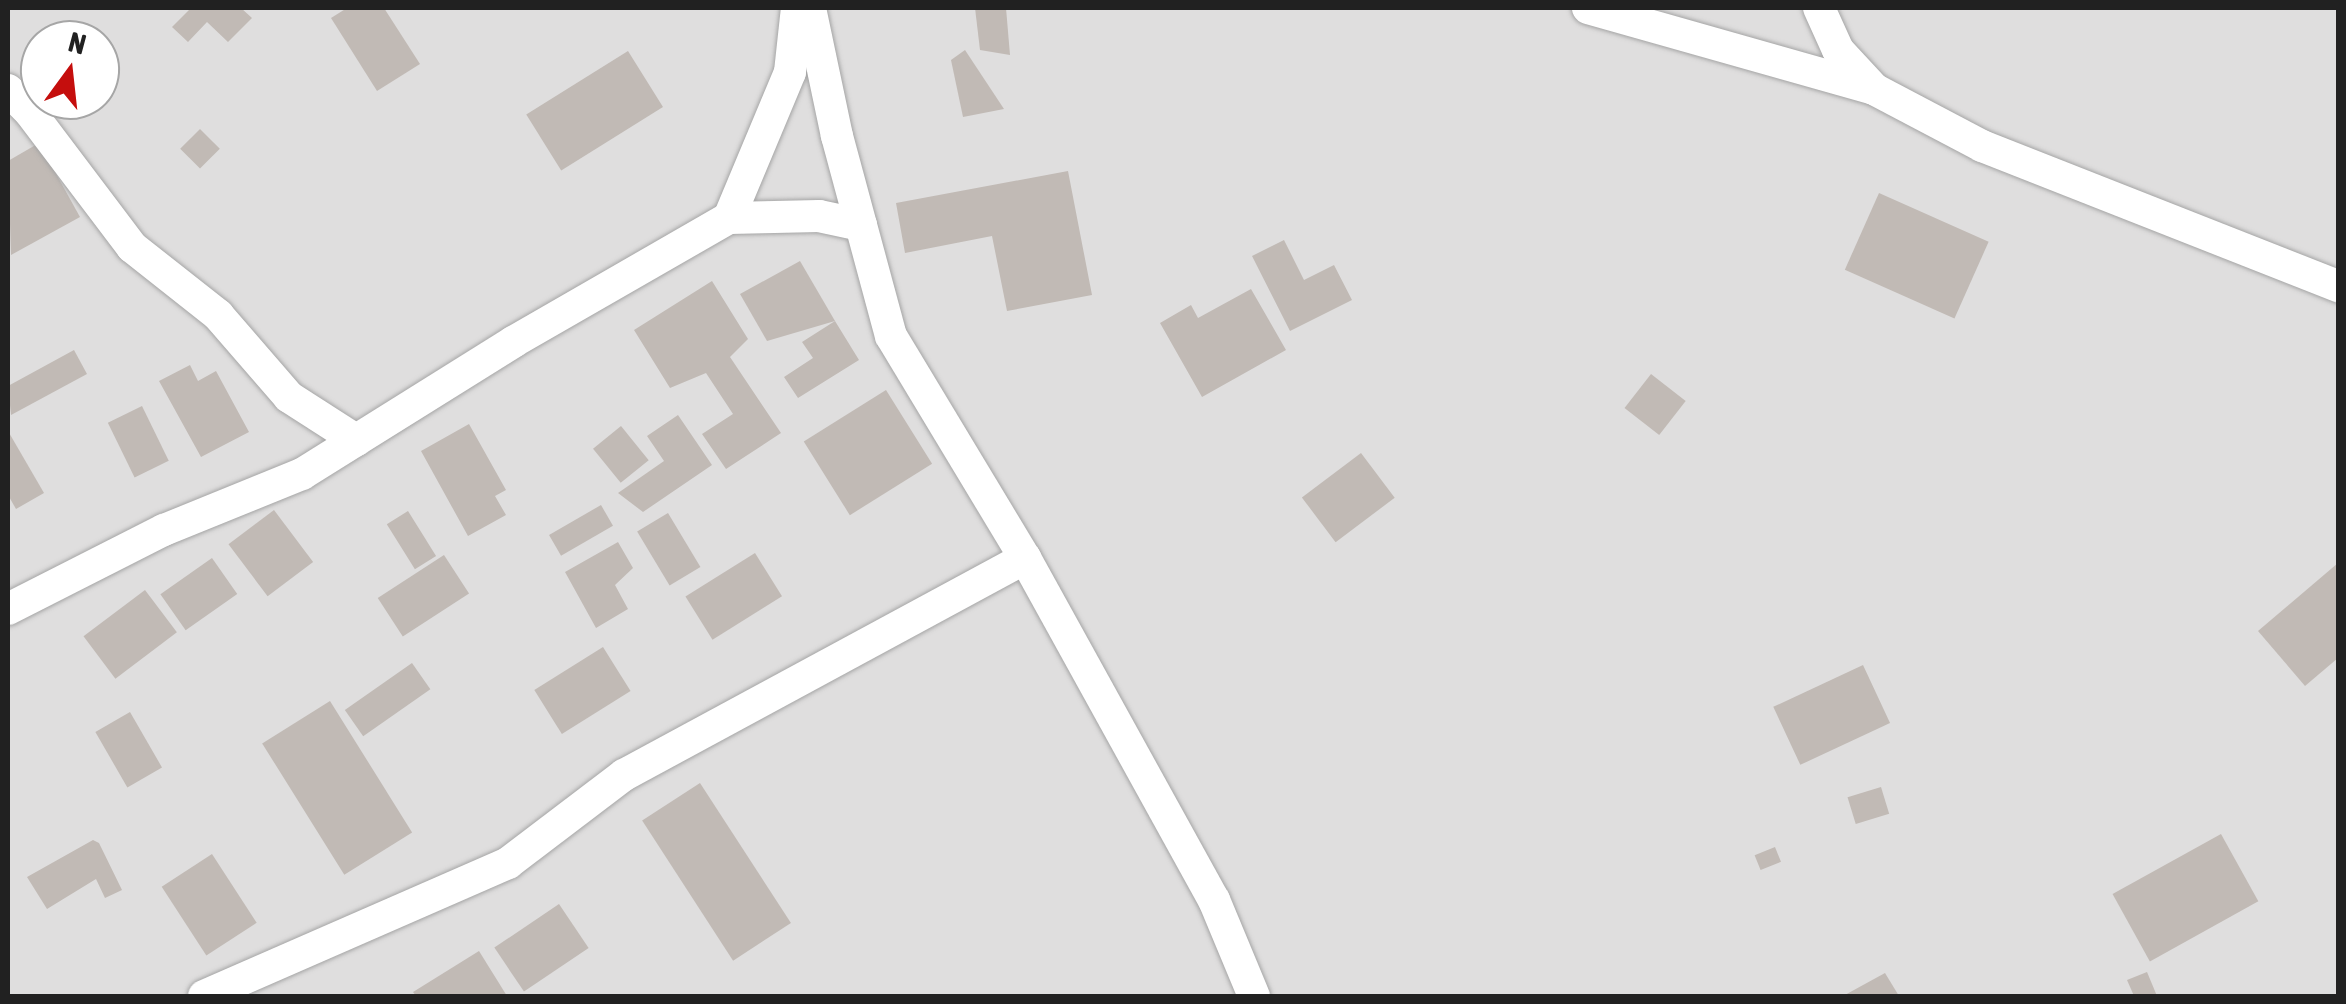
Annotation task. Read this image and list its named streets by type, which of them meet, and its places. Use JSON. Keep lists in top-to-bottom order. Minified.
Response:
{"north":"top"}
